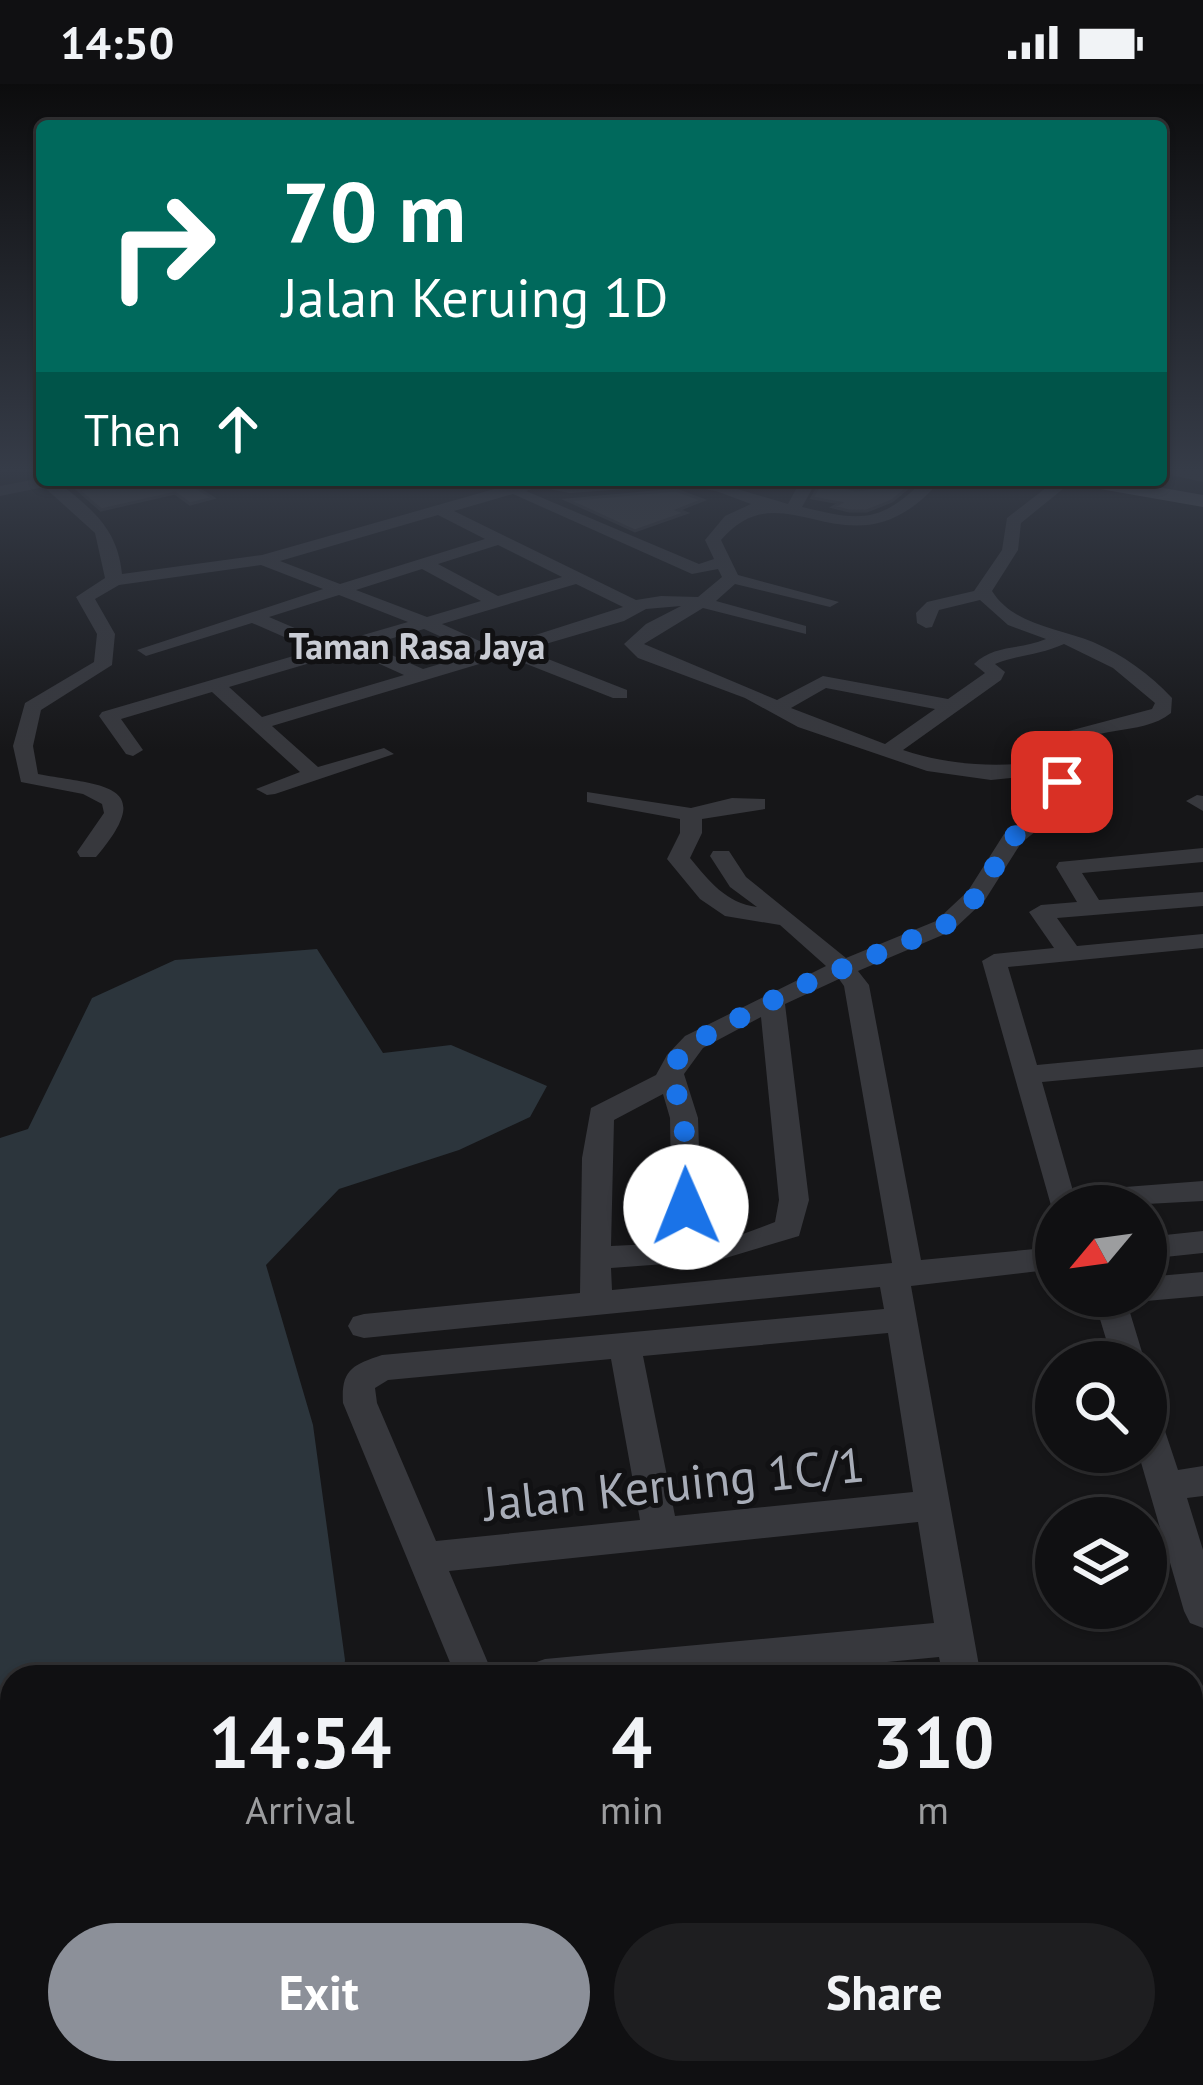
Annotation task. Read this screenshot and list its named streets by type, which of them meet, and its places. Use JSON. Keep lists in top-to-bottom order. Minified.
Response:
{"streets":{"street":["Jalan Keruing 1C/1"]},"districts":["Taman Rasa Jaya"],"north":"bottom left","page":{"status":"14:50","turn":["70 m","Jalan Keruing 1D"],"then":"Then","eta":["14:54","Arrival","4","min","310","m"],"buttons":["Exit","Share"]}}
